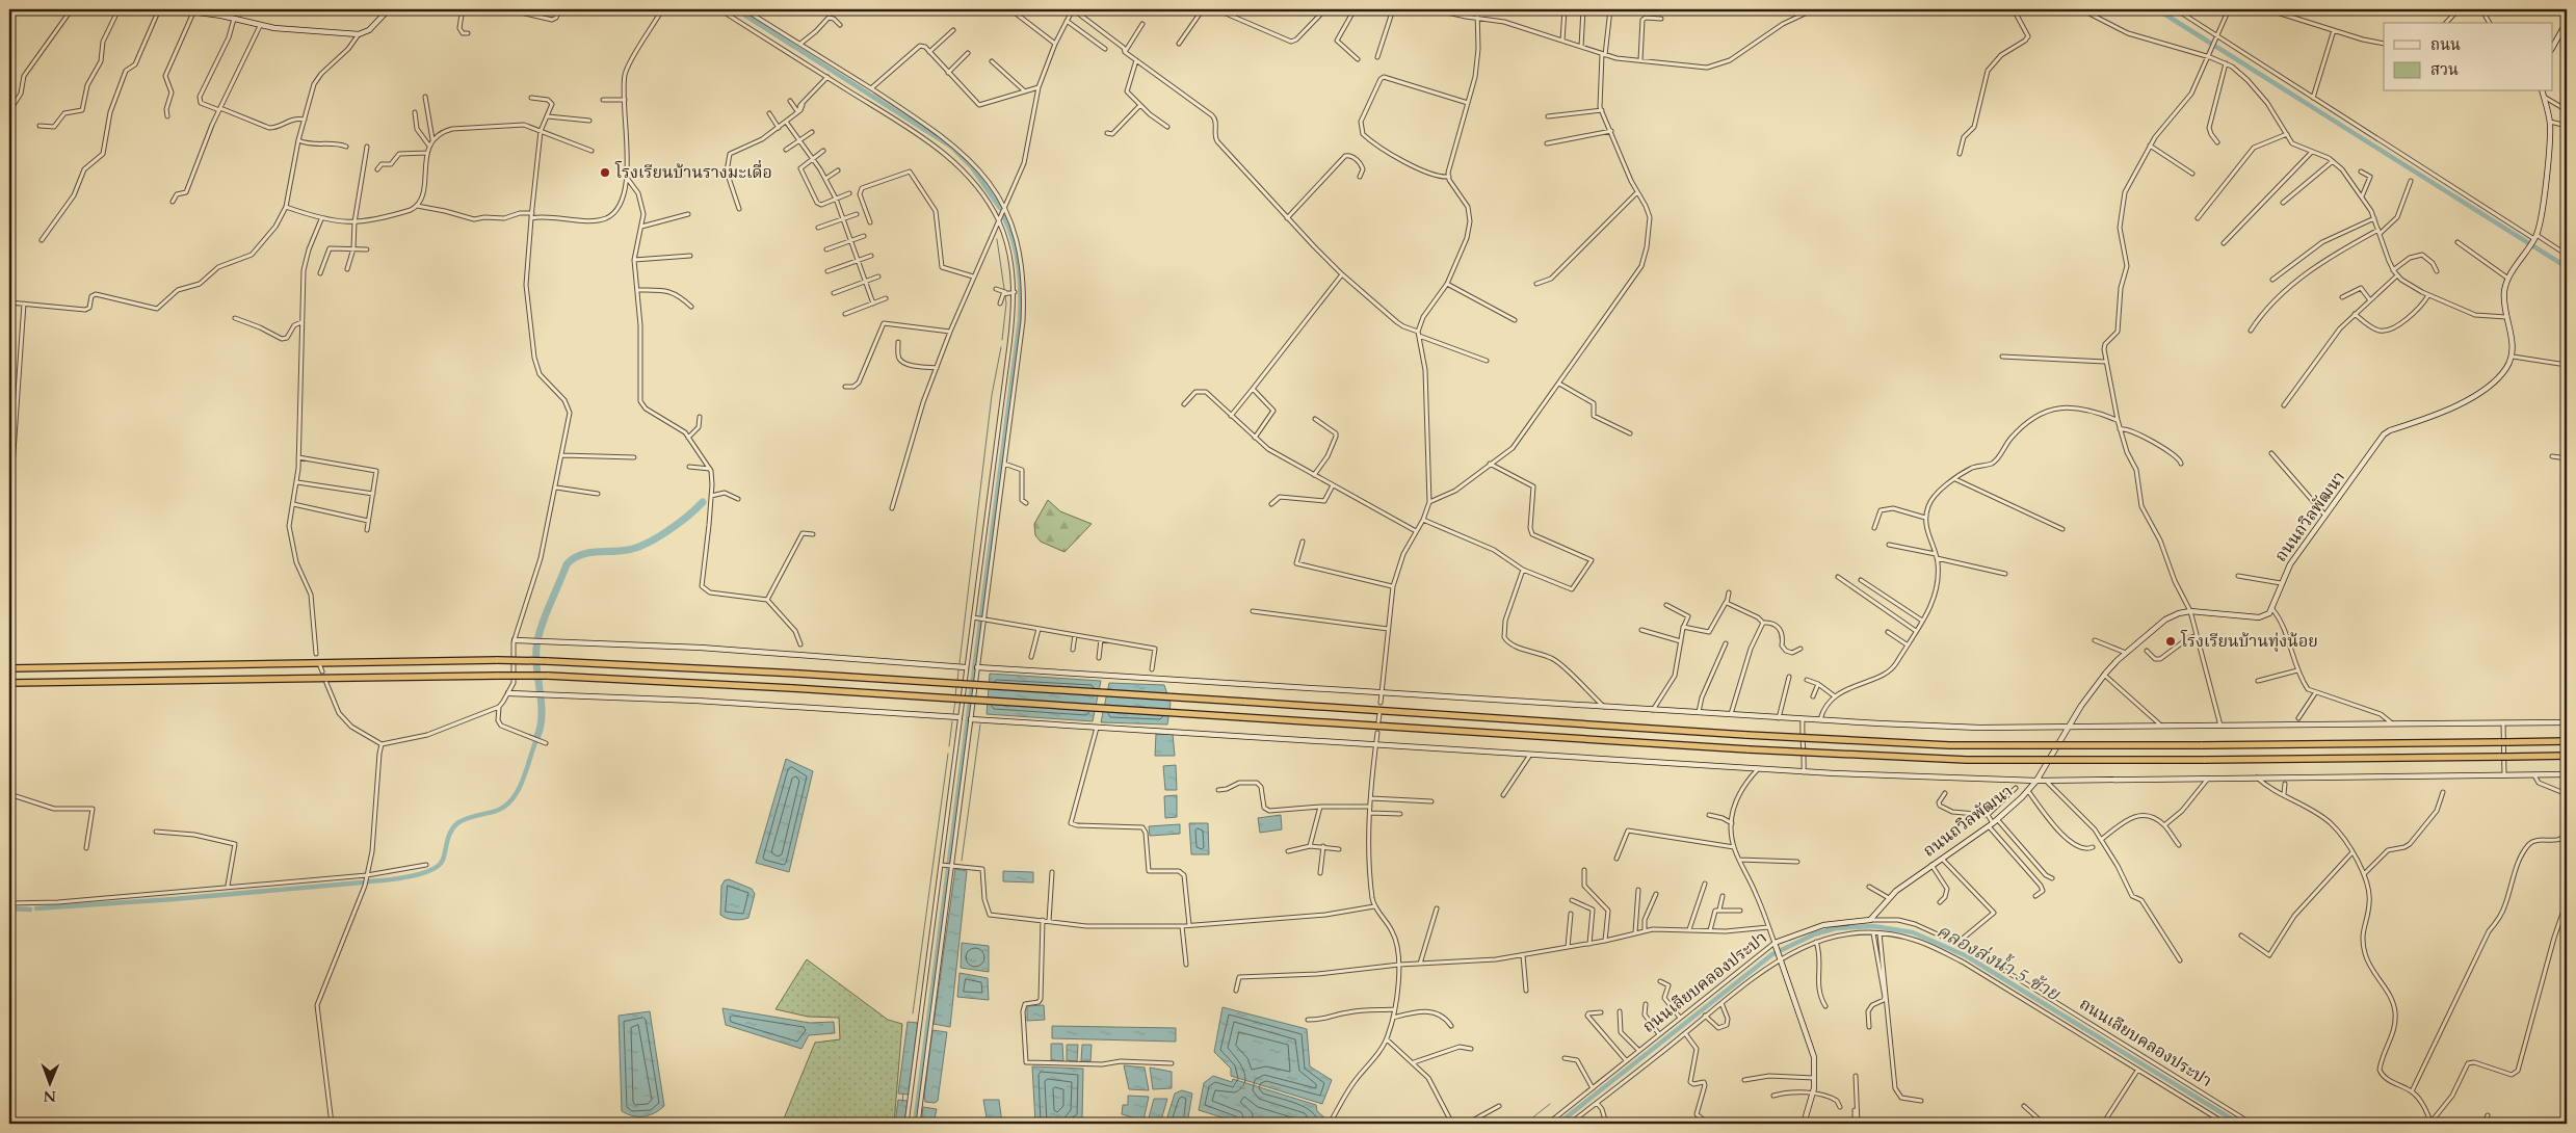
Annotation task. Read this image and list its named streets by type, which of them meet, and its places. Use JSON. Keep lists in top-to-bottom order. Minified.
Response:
{"streets":{"main road":["ถนนถวิลพัฒนา","ถนนเลียบคลองประปา"]},"crossings":[["ถนนถวิลพัฒนา","ถนนเลียบคลองประปา"]],"water":["คลองส่งน้ำ 5 ซ้าย"],"places":["โรงเรียนบ้านรางมะเดื่อ","โรงเรียนบ้านทุ่งน้อย"],"legend":["ถนน","สวน"],"north":"bottom"}
